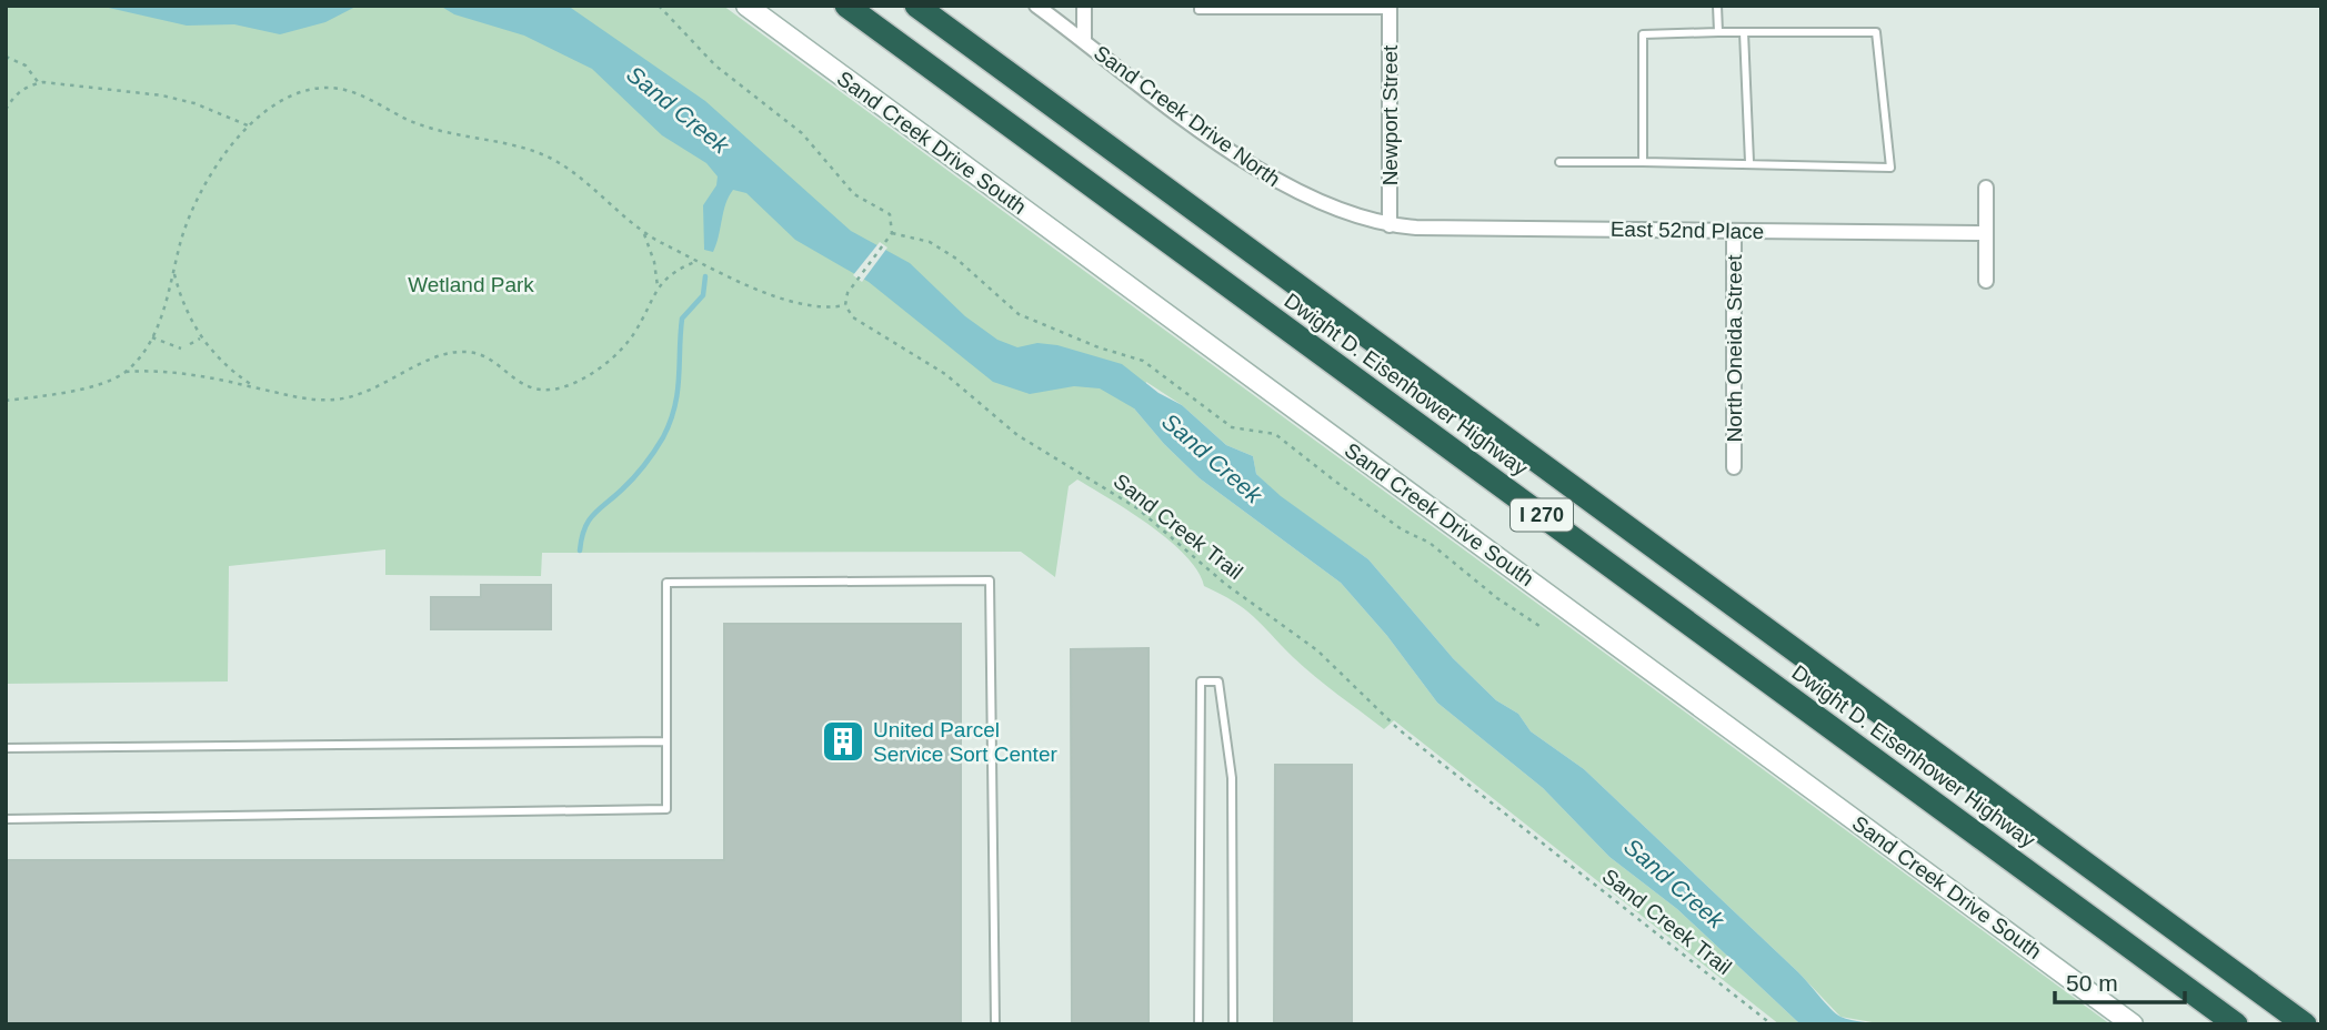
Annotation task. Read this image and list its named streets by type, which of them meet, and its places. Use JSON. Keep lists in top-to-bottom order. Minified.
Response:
{"streets":{"highway":["Dwight D. Eisenhower Highway","I 270"],"main road":["Sand Creek Drive South"],"street":["Sand Creek Drive North","Newport Street","East 52nd Place","North Oneida Street"],"path":["Sand Creek Trail"]},"crossings":[["Sand Creek Drive North","Newport Street"],["Sand Creek Drive North","East 52nd Place"],["Newport Street","East 52nd Place"],["East 52nd Place","North Oneida Street"]],"water":["Sand Creek"],"parks":["Wetland Park"],"places":{"building":["United Parcel Service Sort Center"]},"scale_bar":"50 m"}
